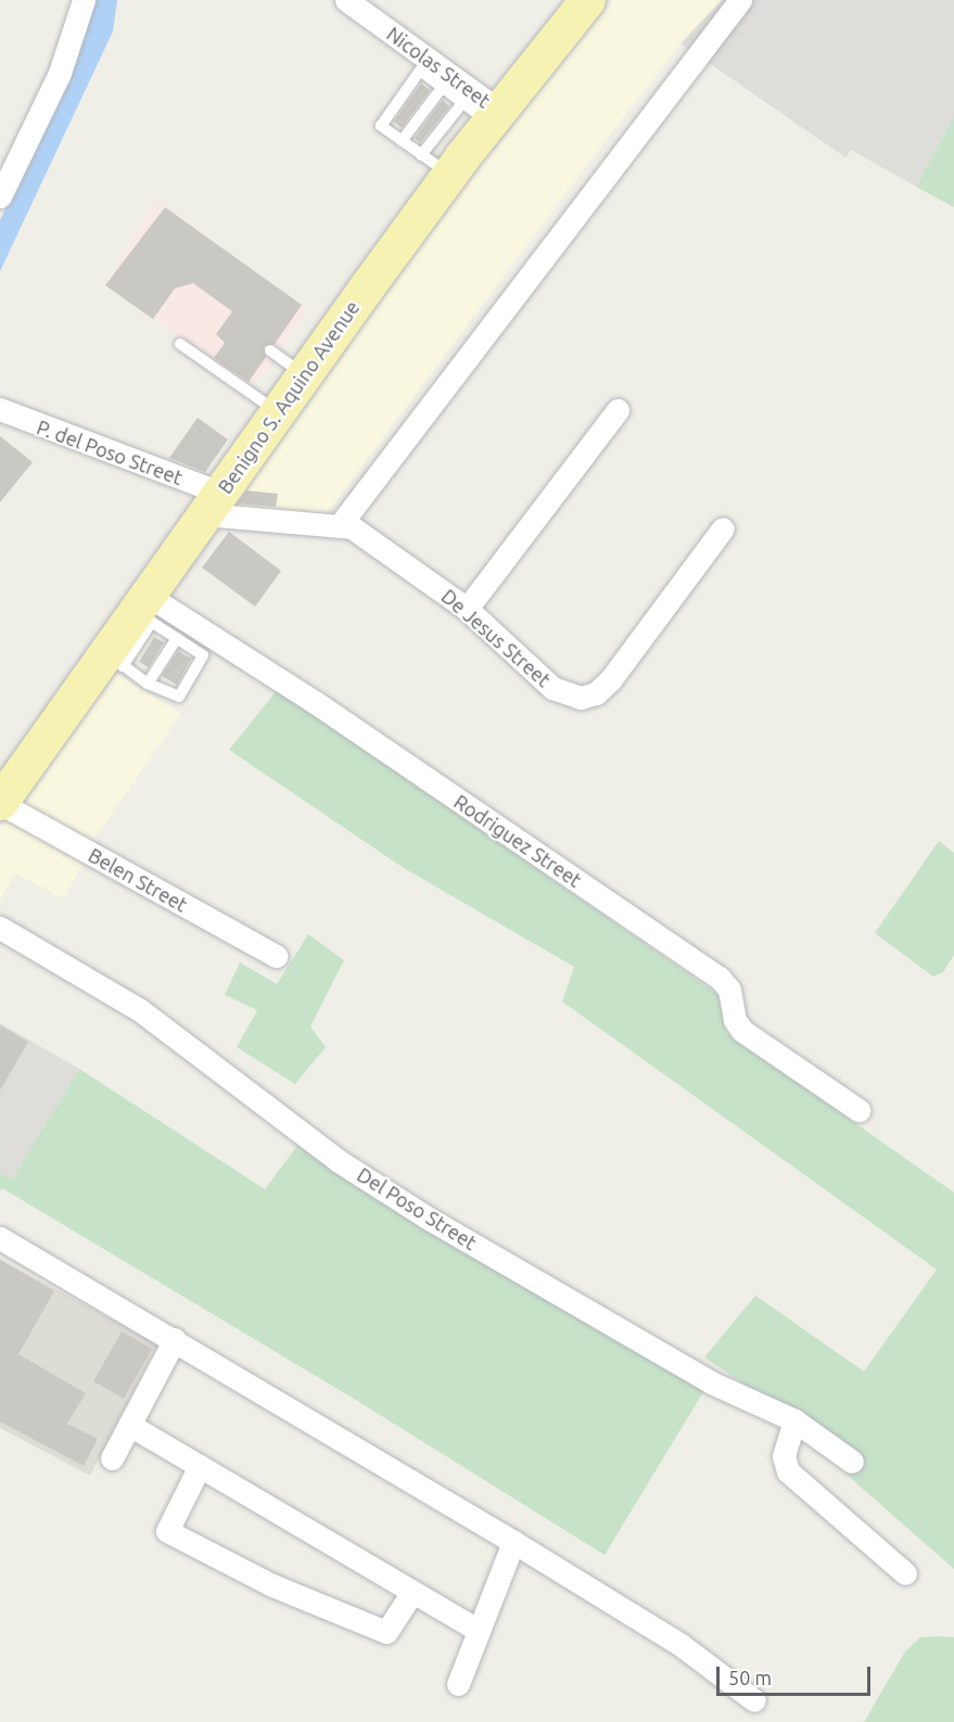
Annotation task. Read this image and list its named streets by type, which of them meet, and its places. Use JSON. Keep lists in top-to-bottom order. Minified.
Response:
{"streets":{"main road":["Benigno S. Aquino Avenue"],"street":["Nicolas Street","P. del Poso Street","De Jesus Street","Rodriguez Street","Belen Street","Del Poso Street"]},"crossings":[["Nicolas Street","Benigno S. Aquino Avenue"],["Benigno S. Aquino Avenue","P. del Poso Street"],["Benigno S. Aquino Avenue","De Jesus Street"],["Benigno S. Aquino Avenue","Rodriguez Street"],["Benigno S. Aquino Avenue","Belen Street"],["P. del Poso Street","De Jesus Street"]],"scale_bar":"50 m"}
